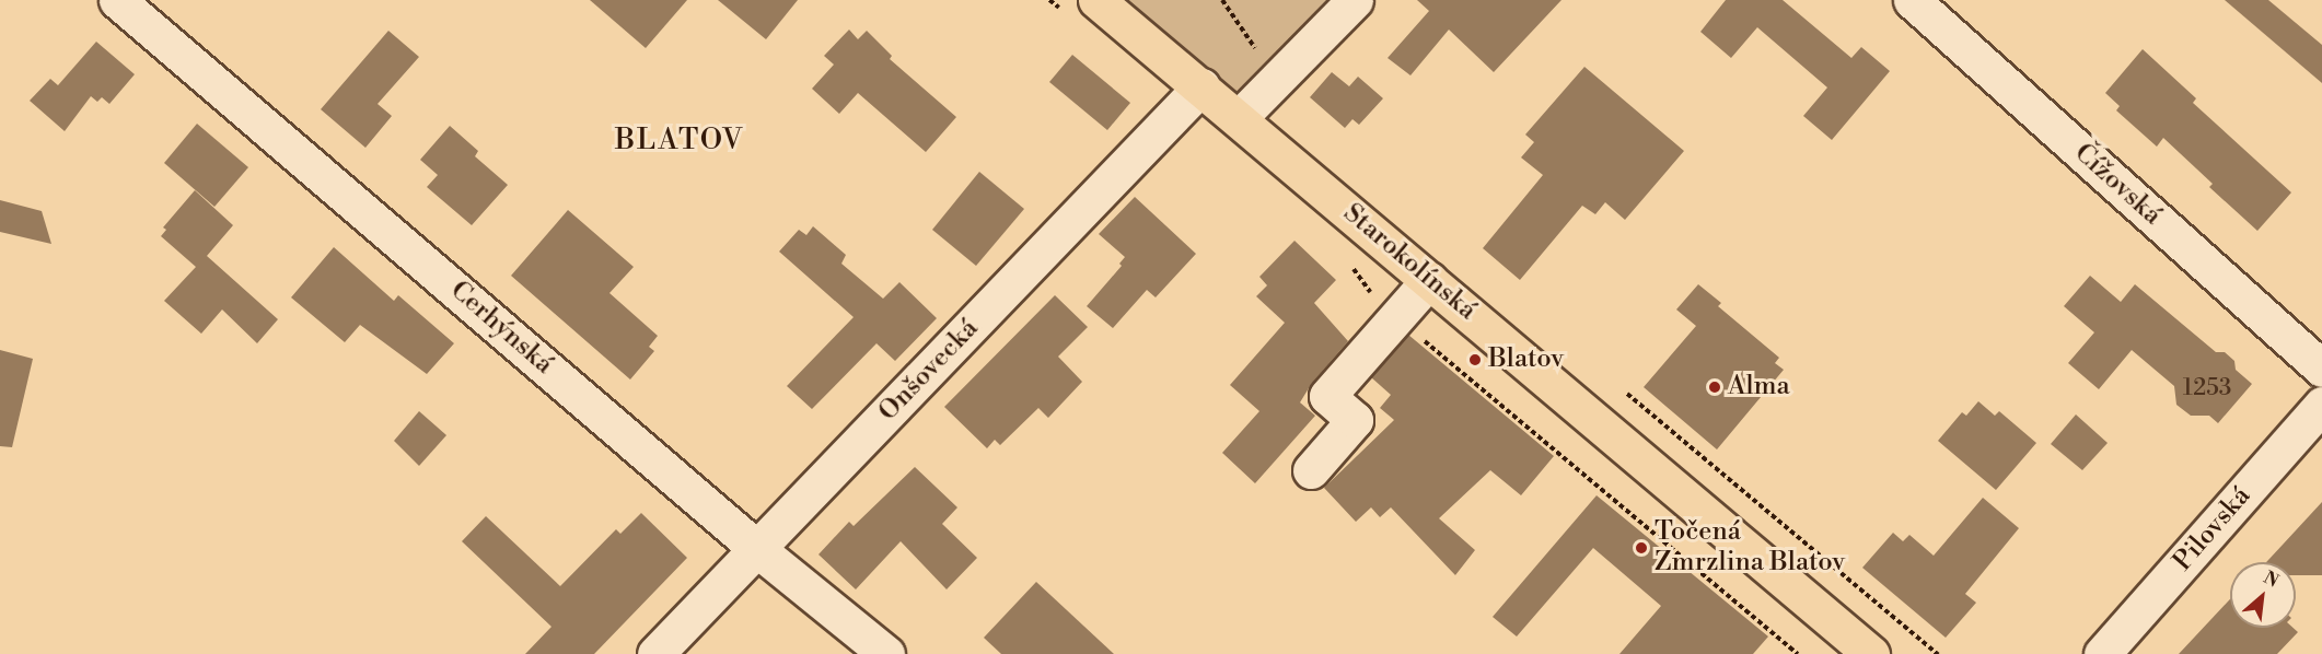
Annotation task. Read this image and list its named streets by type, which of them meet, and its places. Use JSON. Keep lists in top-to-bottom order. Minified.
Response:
{"streets":{"main road":["Starokolínská"],"street":["Čížovská","Cerhýnská","Onšovecká","Pilovská"]},"crossings":[["Starokolínská","Onšovecká"],["Cerhýnská","Onšovecká"]],"districts":["BLATOV"],"places":["Blatov","Alma","Točená Zmrzlina Blatov"],"house_numbers":["1253"],"north":"top right"}
